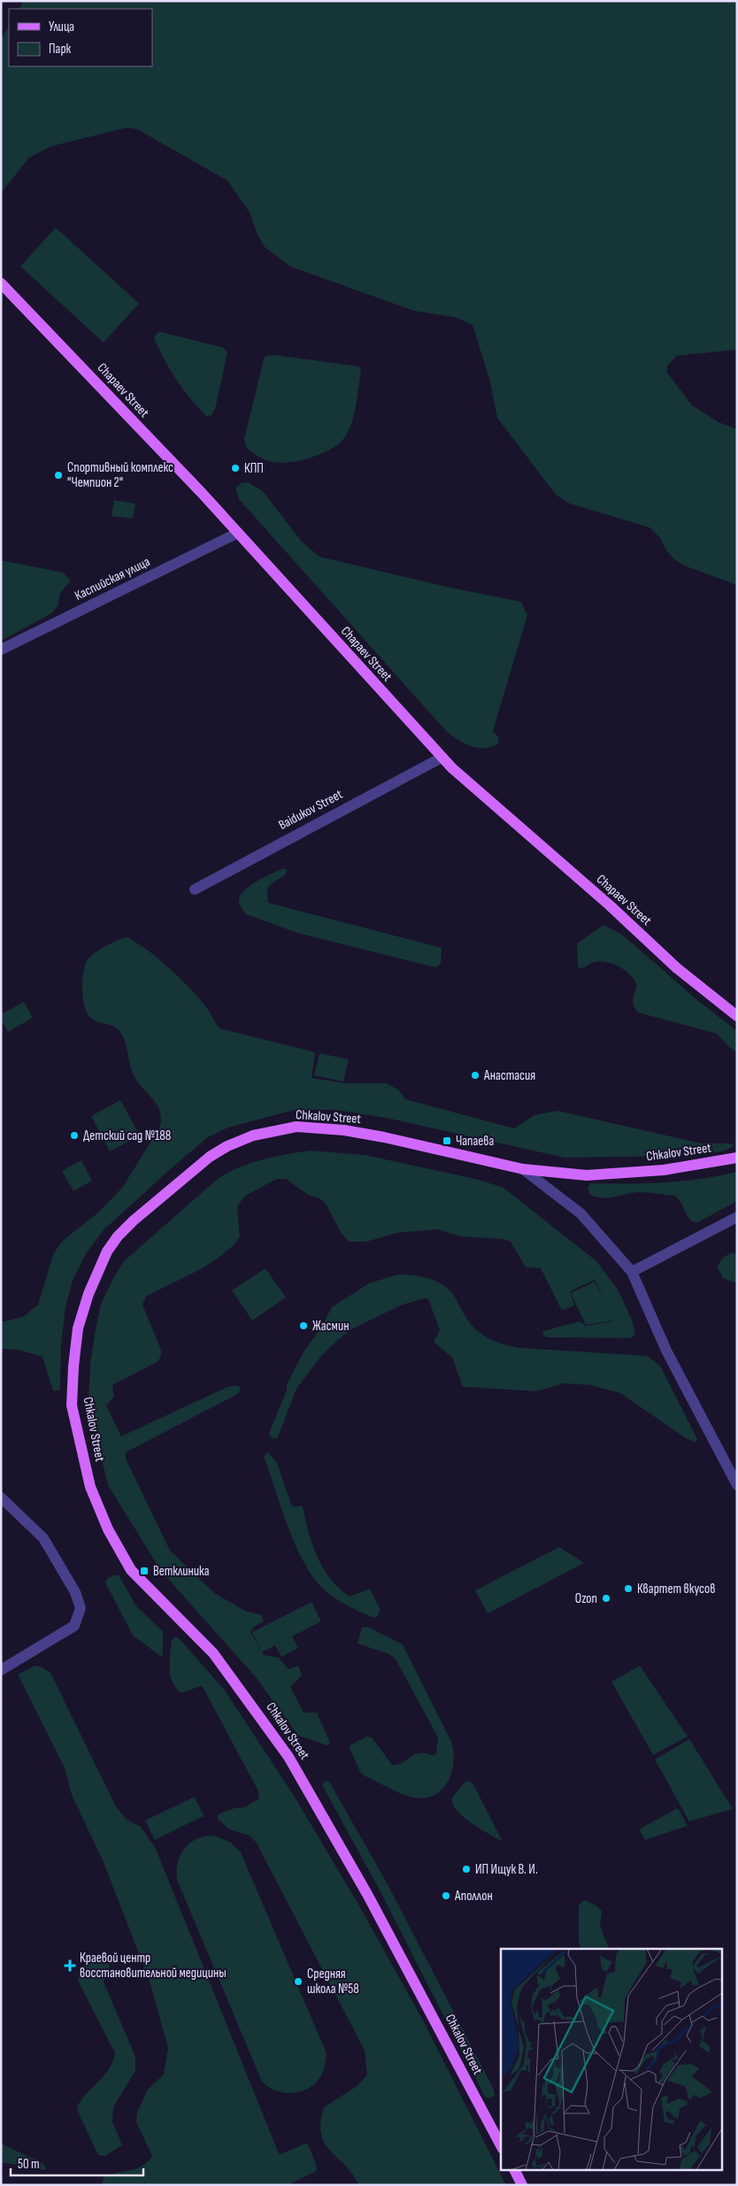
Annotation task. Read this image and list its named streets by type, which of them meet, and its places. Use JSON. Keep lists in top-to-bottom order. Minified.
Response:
{"streets":{"main road":["Chapaev Street","Chkalov Street"],"street":["Каспийская улица","Baidukov Street"]},"crossings":[["Chapaev Street","Каспийская улица"],["Chapaev Street","Baidukov Street"]],"places":{"other":["КПП","Спортивный комплекс \"Чемпион 2\"","Анастасия","Детский сад №188","Жасмин","Квартет вкусов","Ozon","ИП Ищук В. И.","Аполлон","Средняя школа №58"],"transit":["Чапаева","Ветклиника"],"health":["Краевой центр восстановительной медицины"]},"legend":["Улица","Парк"],"scale_bar":"50 m"}
